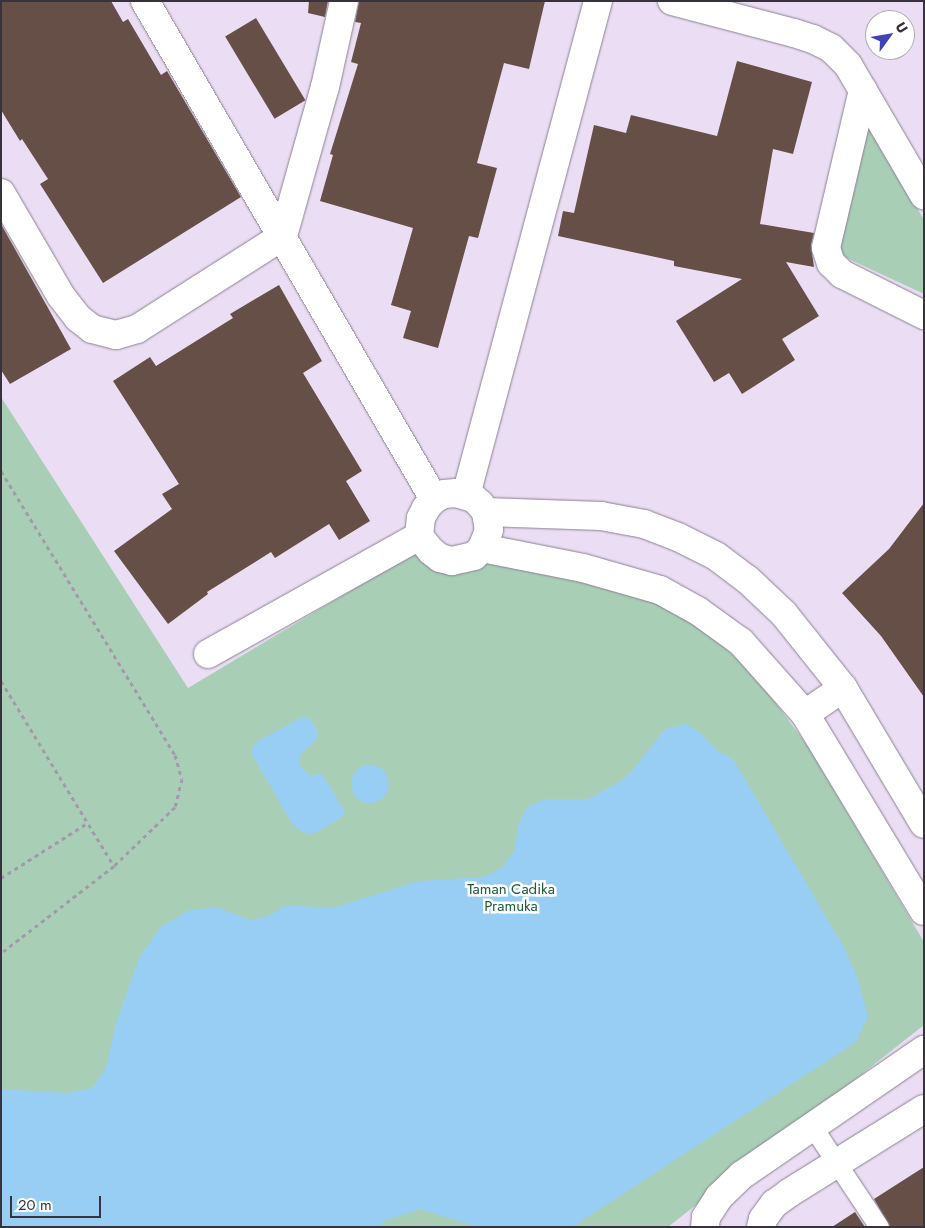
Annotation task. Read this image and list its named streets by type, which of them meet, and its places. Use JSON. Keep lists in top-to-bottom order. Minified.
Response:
{"parks":["Taman Cadika Pramuka"],"scale_bar":"20 m","north":"top right"}
